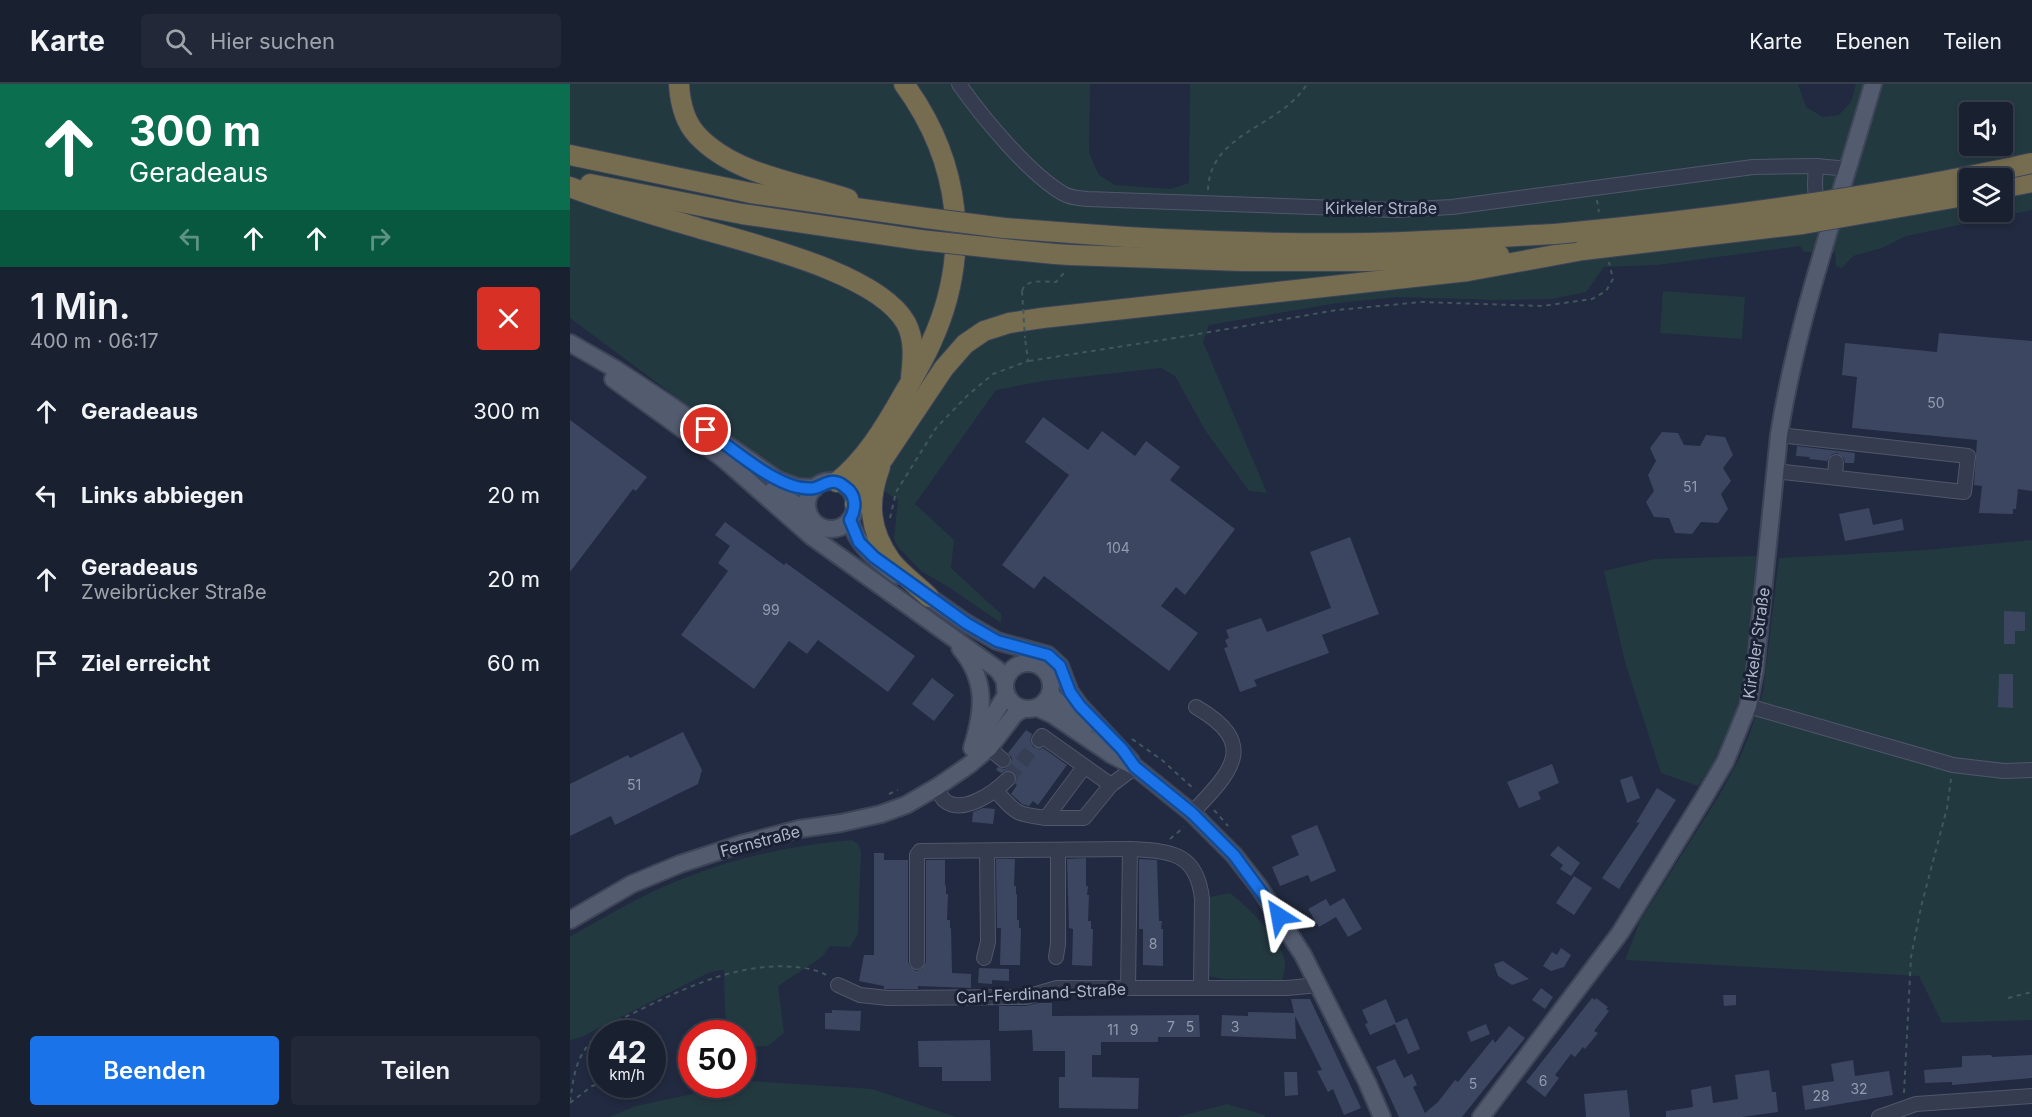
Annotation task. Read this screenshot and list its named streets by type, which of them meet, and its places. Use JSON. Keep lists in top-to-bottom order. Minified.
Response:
{"streets":{"main road":["Kirkeler Straße","Fernstraße"],"street":["Carl-Ferdinand-Straße"]},"house_numbers":["50","51","104","99","51","8","7","5","3","11","9","6","5","32","28"],"page":{"header":"Karte","search":"Hier suchen","nav":["Karte","Ebenen","Teilen"],"turn":["300 m","Geradeaus"],"heading":["1 Min.","400 m · 06:17"],"list":[{"name":"Geradeaus","value":"300 m"},{"name":"Links abbiegen","value":"20 m"},{"name":"Geradeaus","note":"Zweibrücker Straße","value":"20 m"},{"name":"Ziel erreicht","value":"60 m"}],"speed":"42 km/h","limit":"50","buttons":["Beenden","Teilen"]}}
